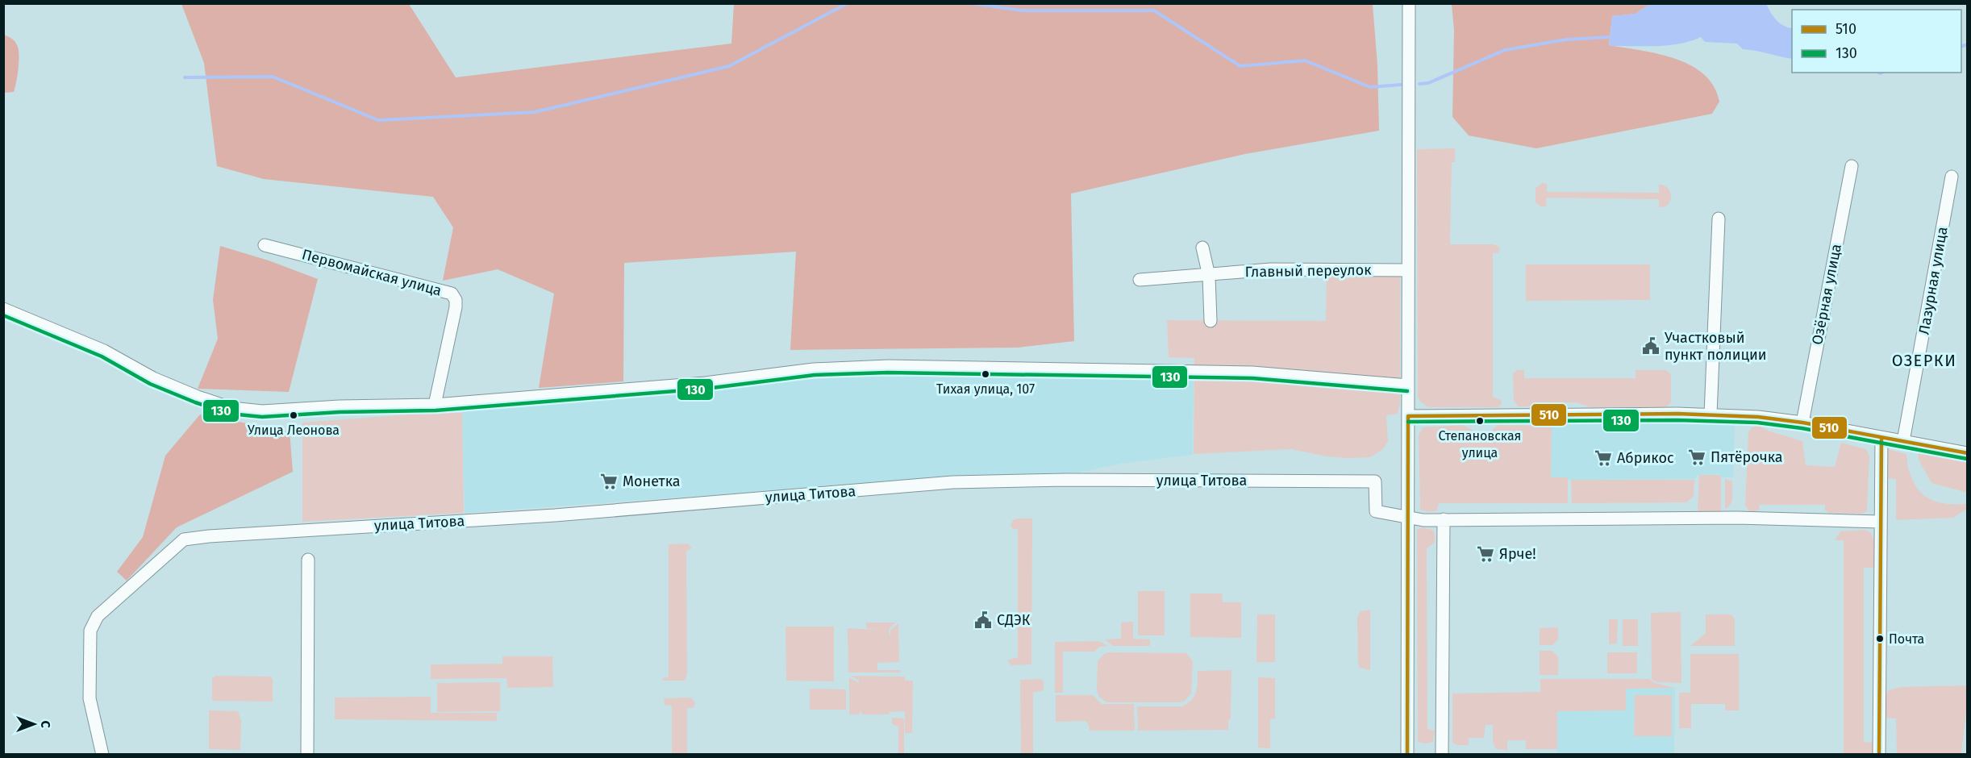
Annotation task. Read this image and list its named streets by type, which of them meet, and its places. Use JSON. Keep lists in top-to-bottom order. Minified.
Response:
{"streets":{"street":["Главный переулок","Первомайская улица","Лазурная улица","Озёрная улица","улица Титова"]},"districts":["ОЗЕРКИ"],"places":{"public building":["Участковый пункт полиции","СДЭК"],"other":["Тихая улица, 107","Улица Леонова","Степановская улица","Почта"],"supermarket":["Пятёрочка","Абрикос","Монетка","Ярче!"]},"lines":["transit line 130","transit line 510"],"legend":["510","130"],"north":"right"}
